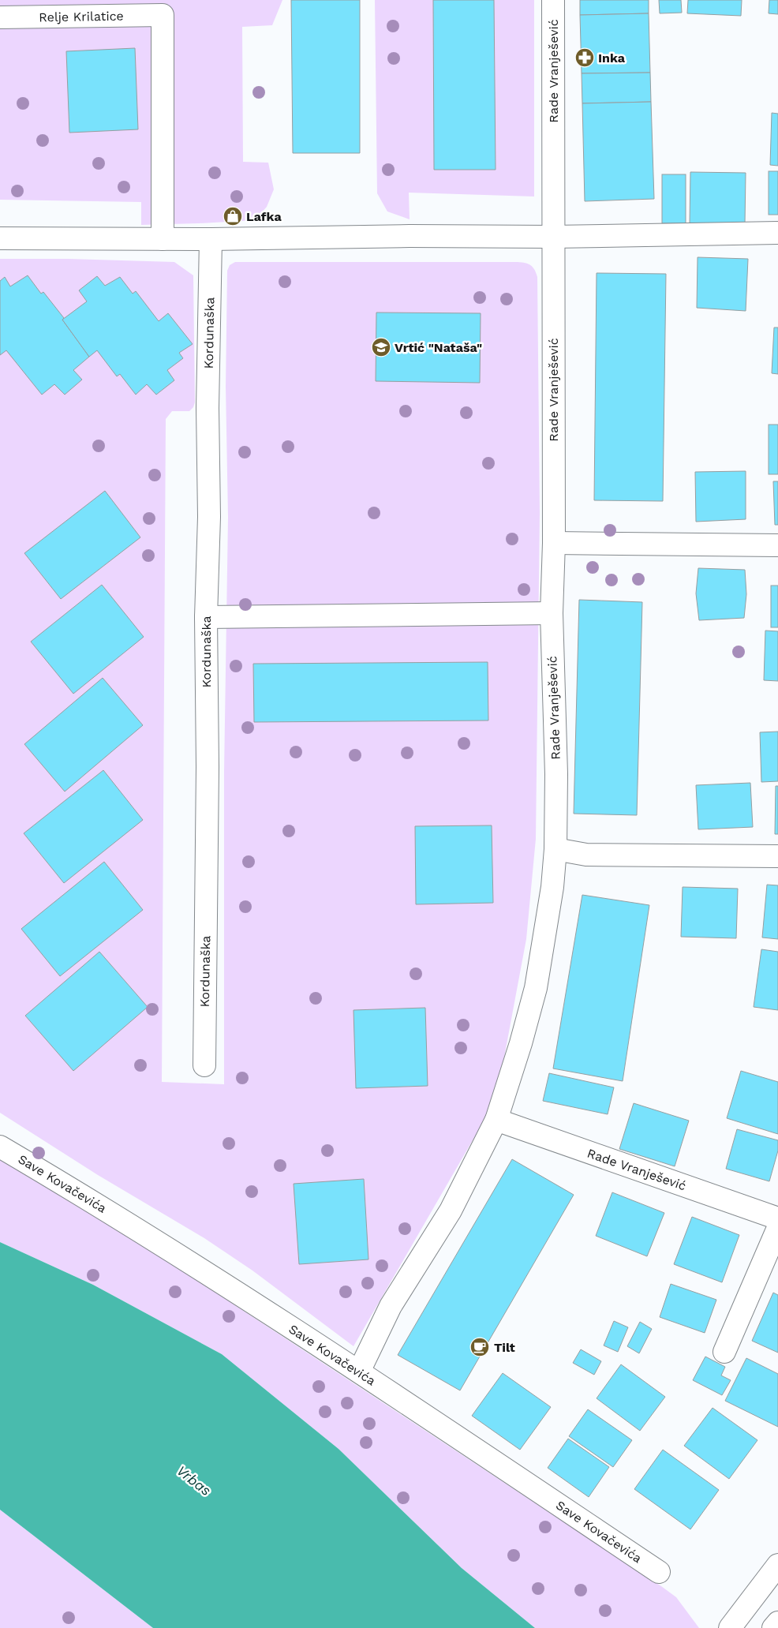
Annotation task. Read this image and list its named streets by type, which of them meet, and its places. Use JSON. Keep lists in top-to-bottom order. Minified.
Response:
{"streets":{"street":["Relje Krilatice","Rade Vranješević","Kordunaška","Save Kovačevića"]},"crossings":[["Rade Vranješević","Save Kovačevića"]],"water":["Vrbas"],"places":{"pharmacy":["Inka"],"shop":["Lafka"],"school or university":["Vrtić \"Nataša\""],"cafe":["Tilt"]}}
